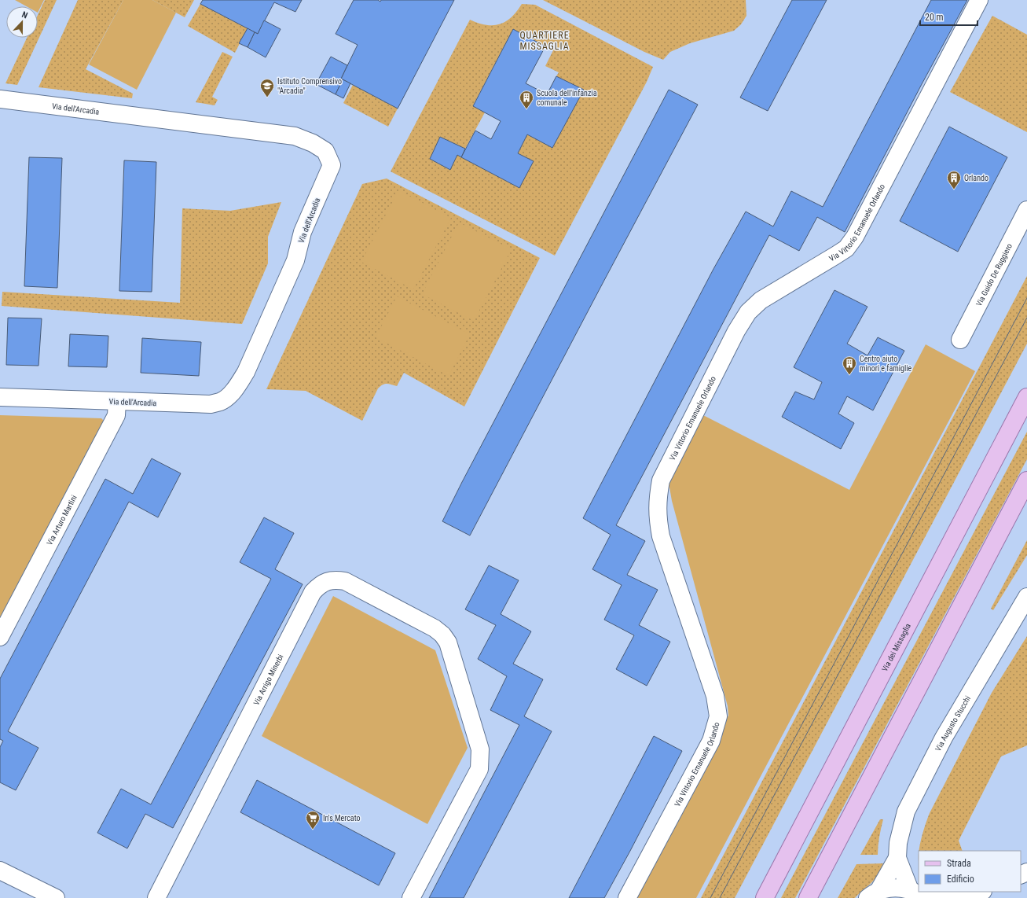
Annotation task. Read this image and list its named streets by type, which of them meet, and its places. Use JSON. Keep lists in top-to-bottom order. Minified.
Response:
{"streets":{"main road":["Via dei Missaglia"],"street":["Via dell'Arcadia","Via Vittorio Emanuele Orlando","Via Guido De Ruggiero","Via Arturo Martini","Via Arrigo Minerbi","Via Augusto Stucchi"]},"crossings":[["Via dell'Arcadia","Via Arturo Martini"]],"districts":["QUARTIERE MISSAGLIA"],"places":{"school or university":["Istituto Comprensivo \"Arcadia\""],"building":["Scuola dell'infanzia comunale","Orlando","Centro aiuto minori e famiglie"],"supermarket":["In's Mercato"]},"legend":["Strada","Edificio"],"scale_bar":"20 m","north":"top"}
